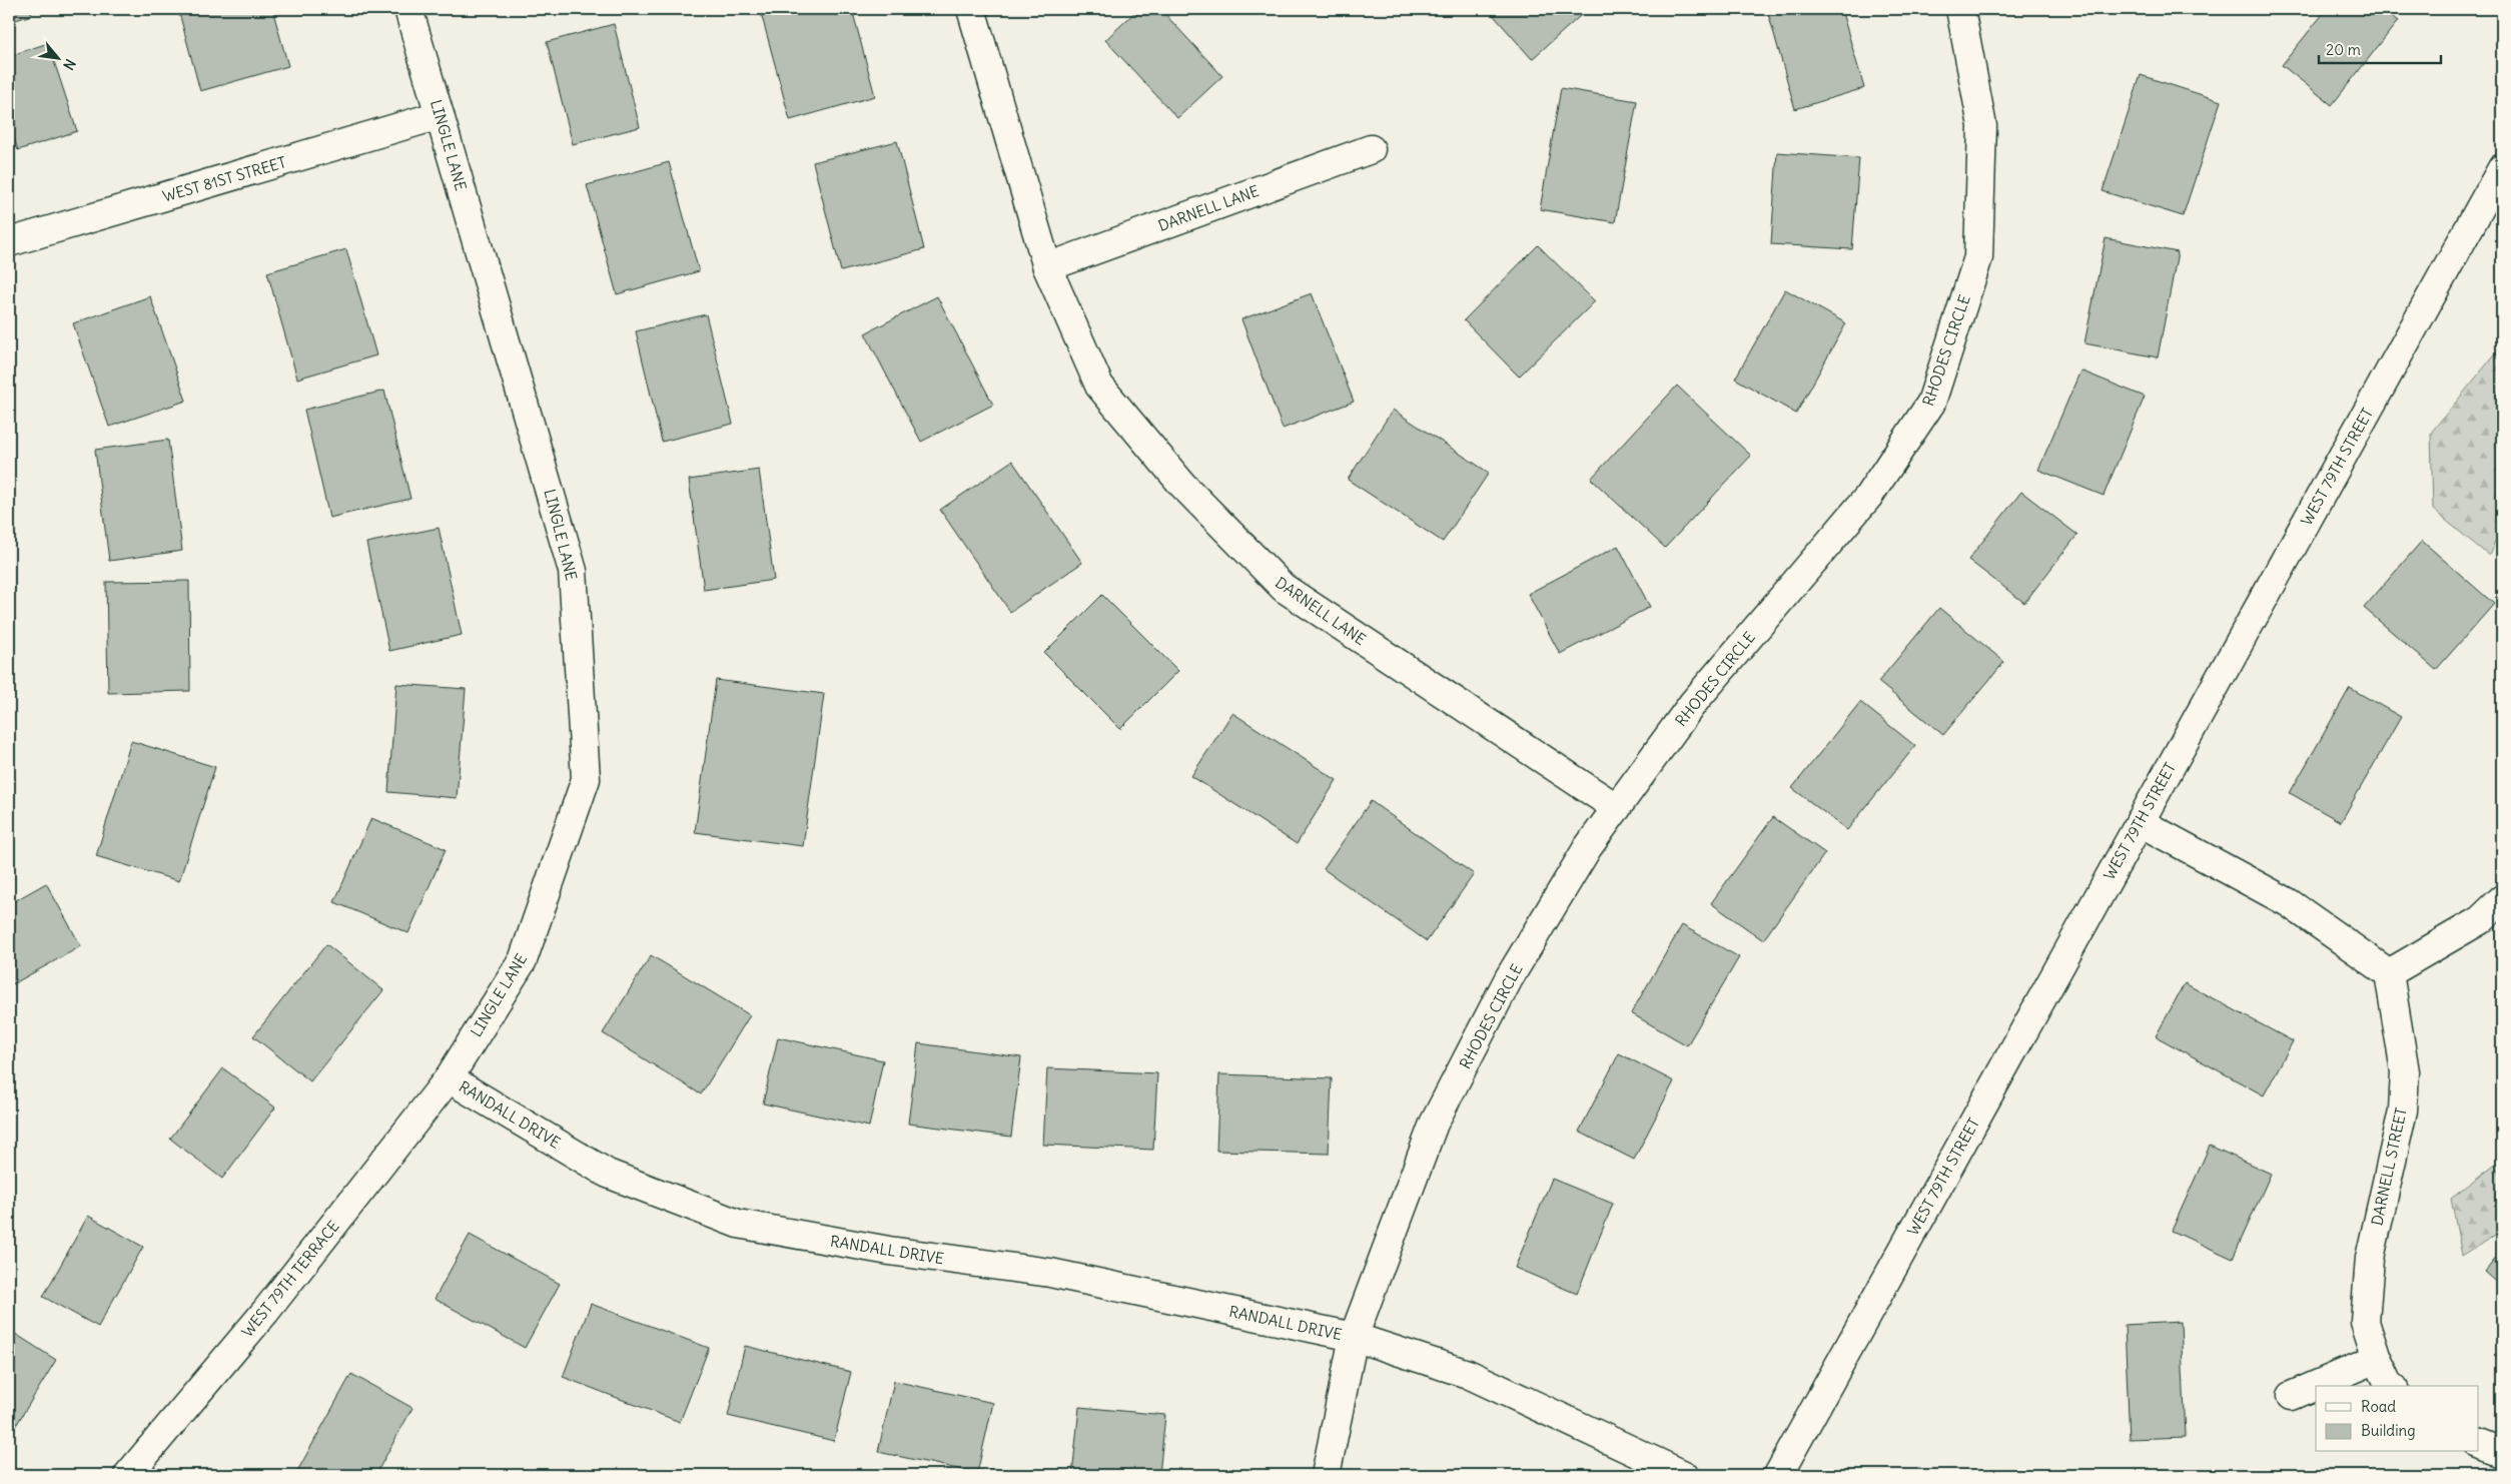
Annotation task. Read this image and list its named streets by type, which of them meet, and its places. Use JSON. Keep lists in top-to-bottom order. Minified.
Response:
{"streets":{"street":["LINGLE LANE","WEST 81ST STREET","DARNELL LANE","RHODES CIRCLE","WEST 79TH STREET","RANDALL DRIVE","DARNELL STREET","WEST 79TH TERRACE"]},"crossings":[["LINGLE LANE","WEST 81ST STREET"],["LINGLE LANE","RANDALL DRIVE"],["LINGLE LANE","WEST 79TH TERRACE"],["DARNELL LANE","RHODES CIRCLE"],["RHODES CIRCLE","RANDALL DRIVE"],["RANDALL DRIVE","WEST 79TH TERRACE"]],"legend":["Road","Building"],"scale_bar":"20 m","north":"bottom right"}
